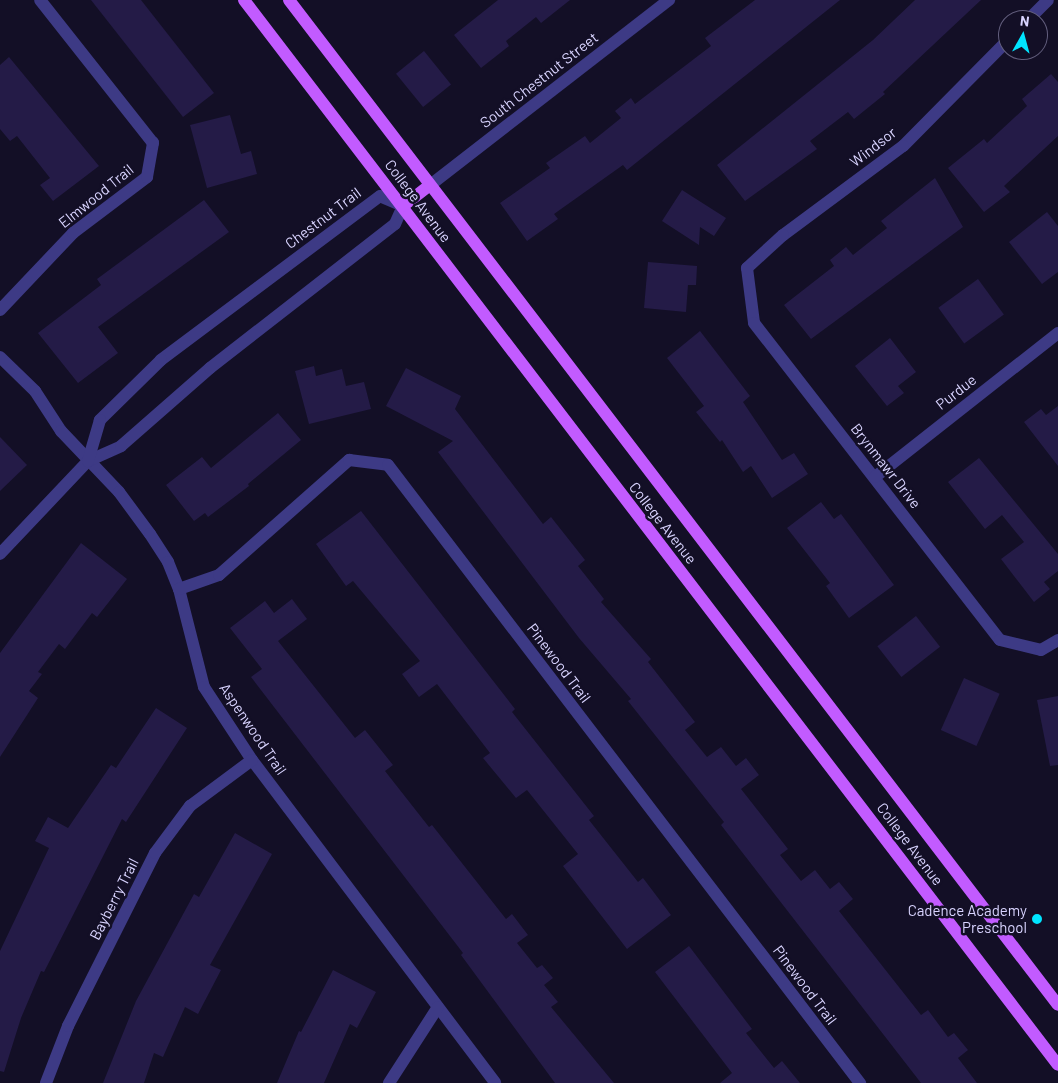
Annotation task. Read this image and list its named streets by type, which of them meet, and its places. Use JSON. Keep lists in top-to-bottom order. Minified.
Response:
{"streets":{"main road":["College Avenue"],"street":["South Chestnut Street","Windsor","Elmwood Trail","Chestnut Trail","Purdue","Brynmawr Drive","Pinewood Trail","Aspenwood Trail","Bayberry Trail"]},"crossings":[["South Chestnut Street","College Avenue"],["Windsor","Brynmawr Drive"],["College Avenue","Chestnut Trail"],["Chestnut Trail","Aspenwood Trail"],["Purdue","Brynmawr Drive"],["Pinewood Trail","Aspenwood Trail"],["Aspenwood Trail","Bayberry Trail"]],"places":["Cadence Academy Preschool"],"north":"top"}
